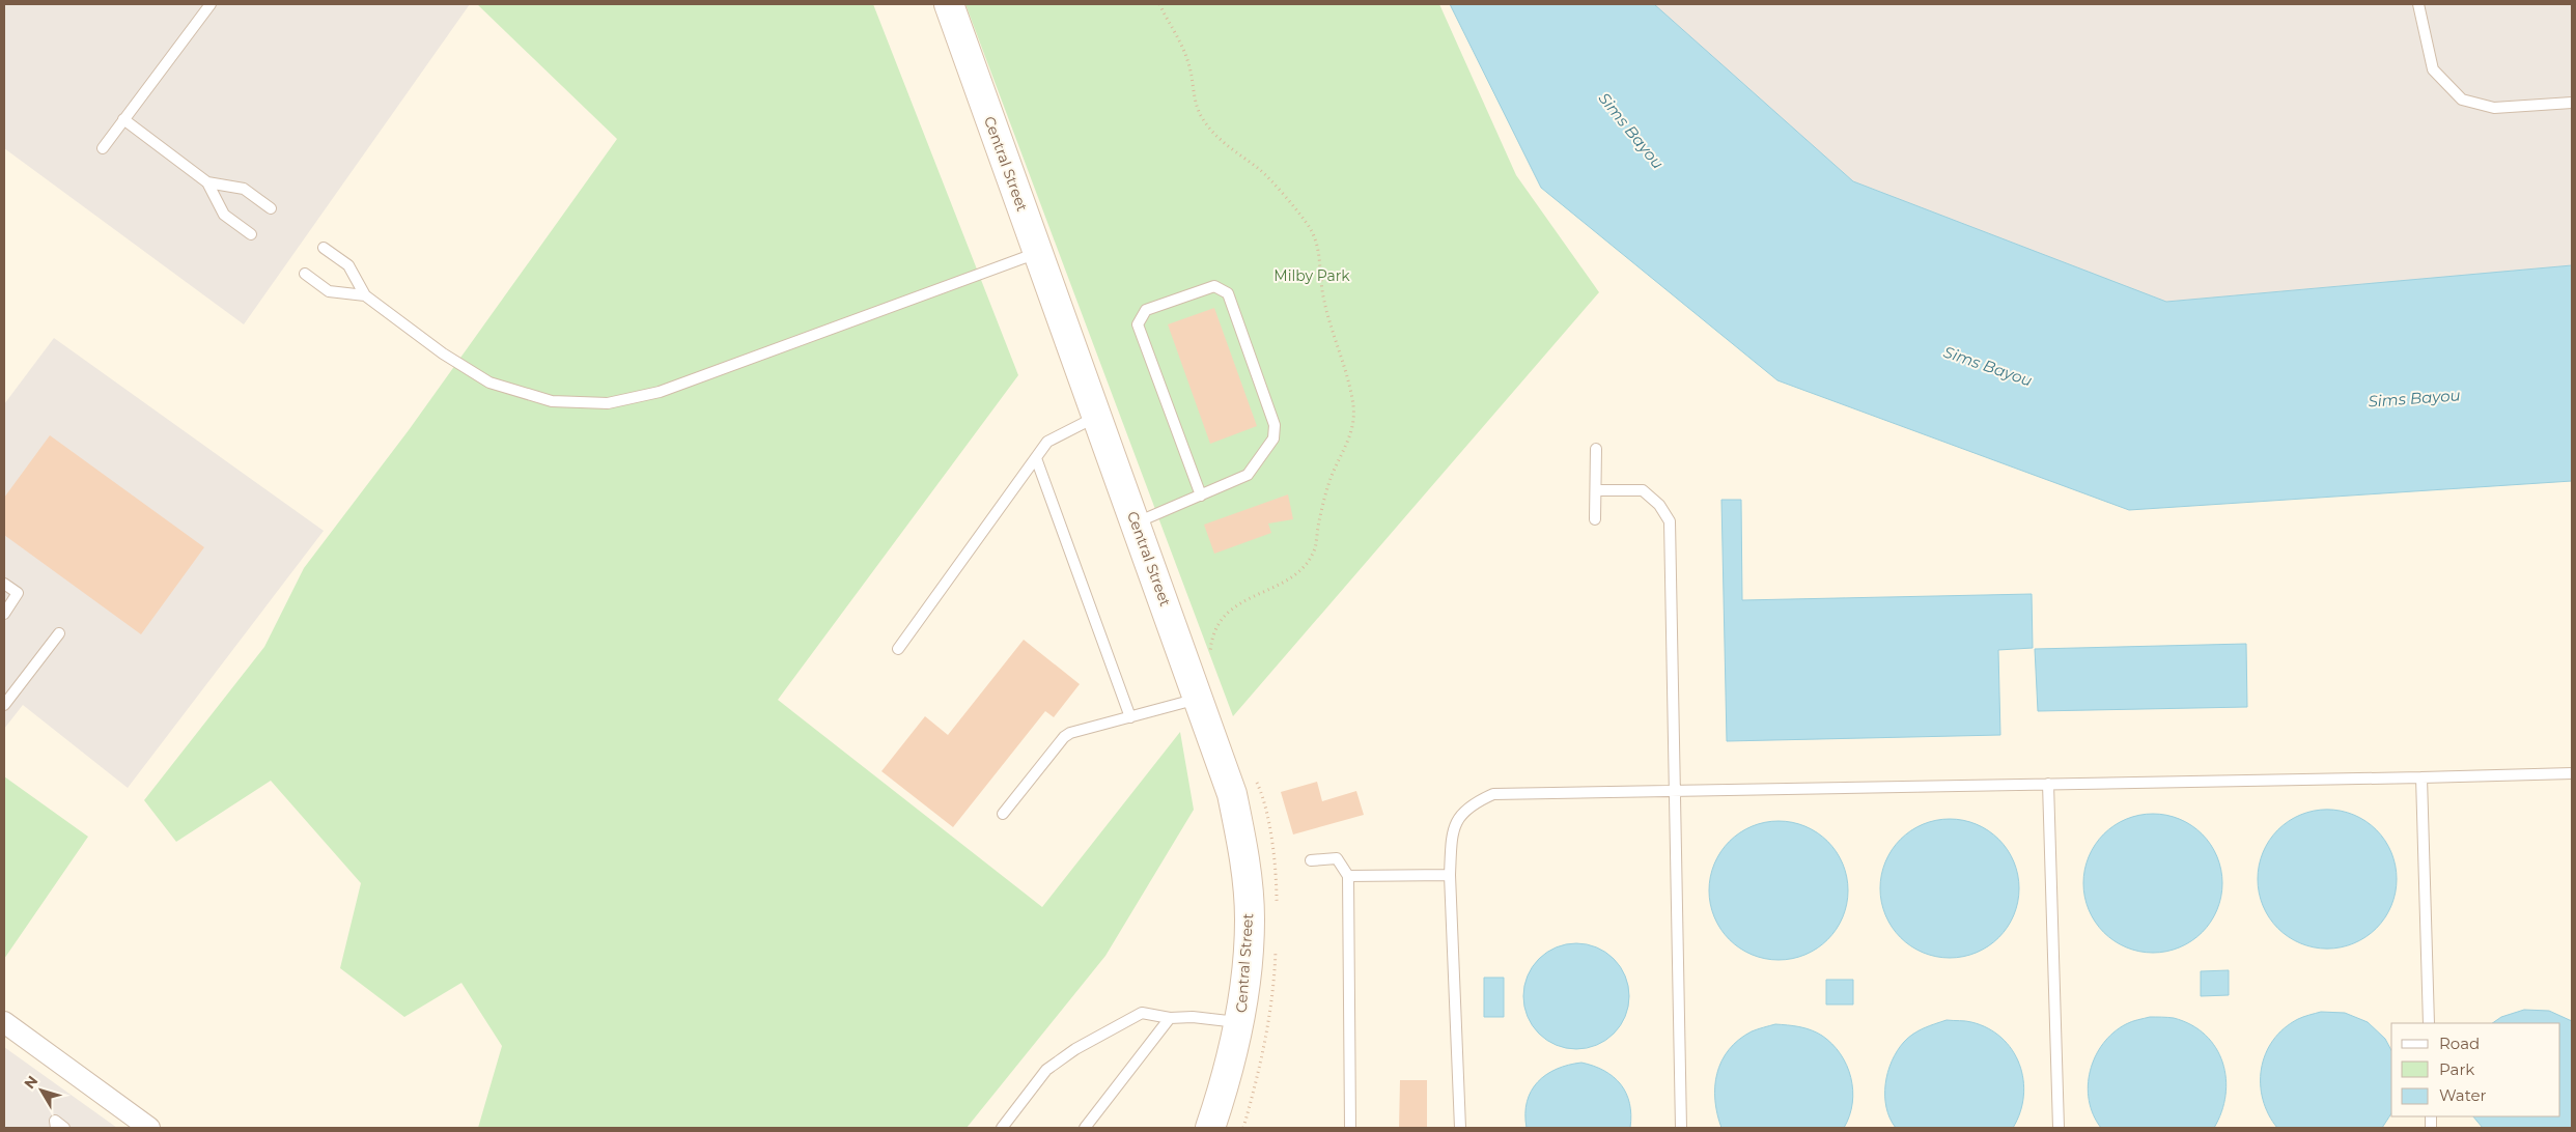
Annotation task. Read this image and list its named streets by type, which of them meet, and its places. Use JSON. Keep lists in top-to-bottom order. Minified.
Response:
{"streets":{"street":["Central Street"]},"water":["Sims Bayou"],"parks":["Milby Park"],"legend":["Road","Park","Water"],"north":"top left"}
